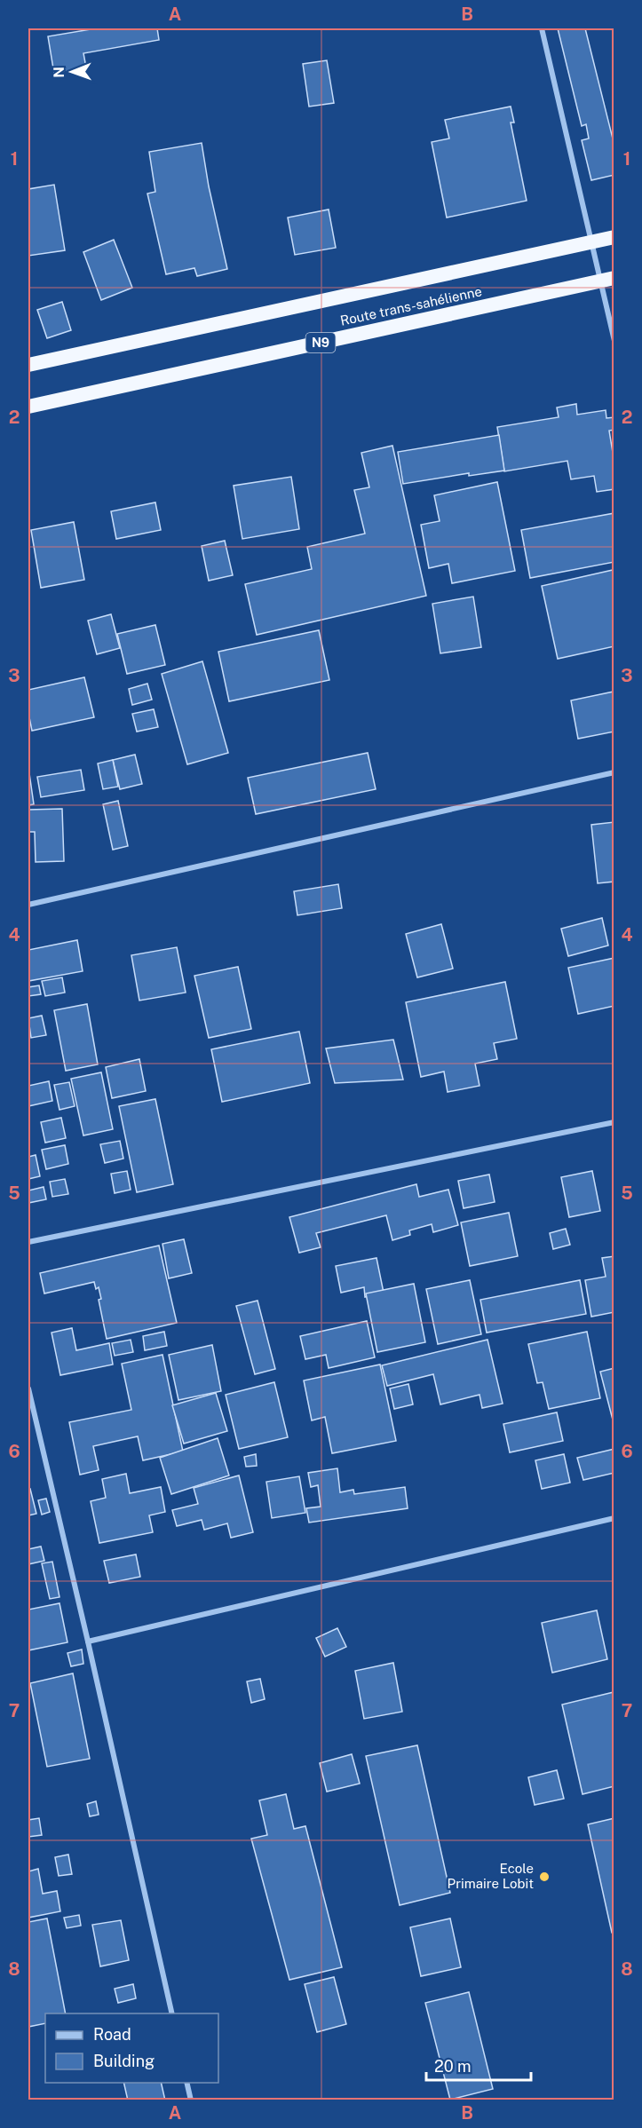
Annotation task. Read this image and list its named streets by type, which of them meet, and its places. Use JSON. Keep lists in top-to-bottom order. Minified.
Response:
{"streets":{"highway":["Route trans-sahélienne","N9"]},"places":["Ecole Primaire Lobit"],"legend":["Road","Building"],"scale_bar":"20 m","north":"left","grid":{"columns":["A","B"],"rows":["1","2","3","4","5","6","7","8"]}}
